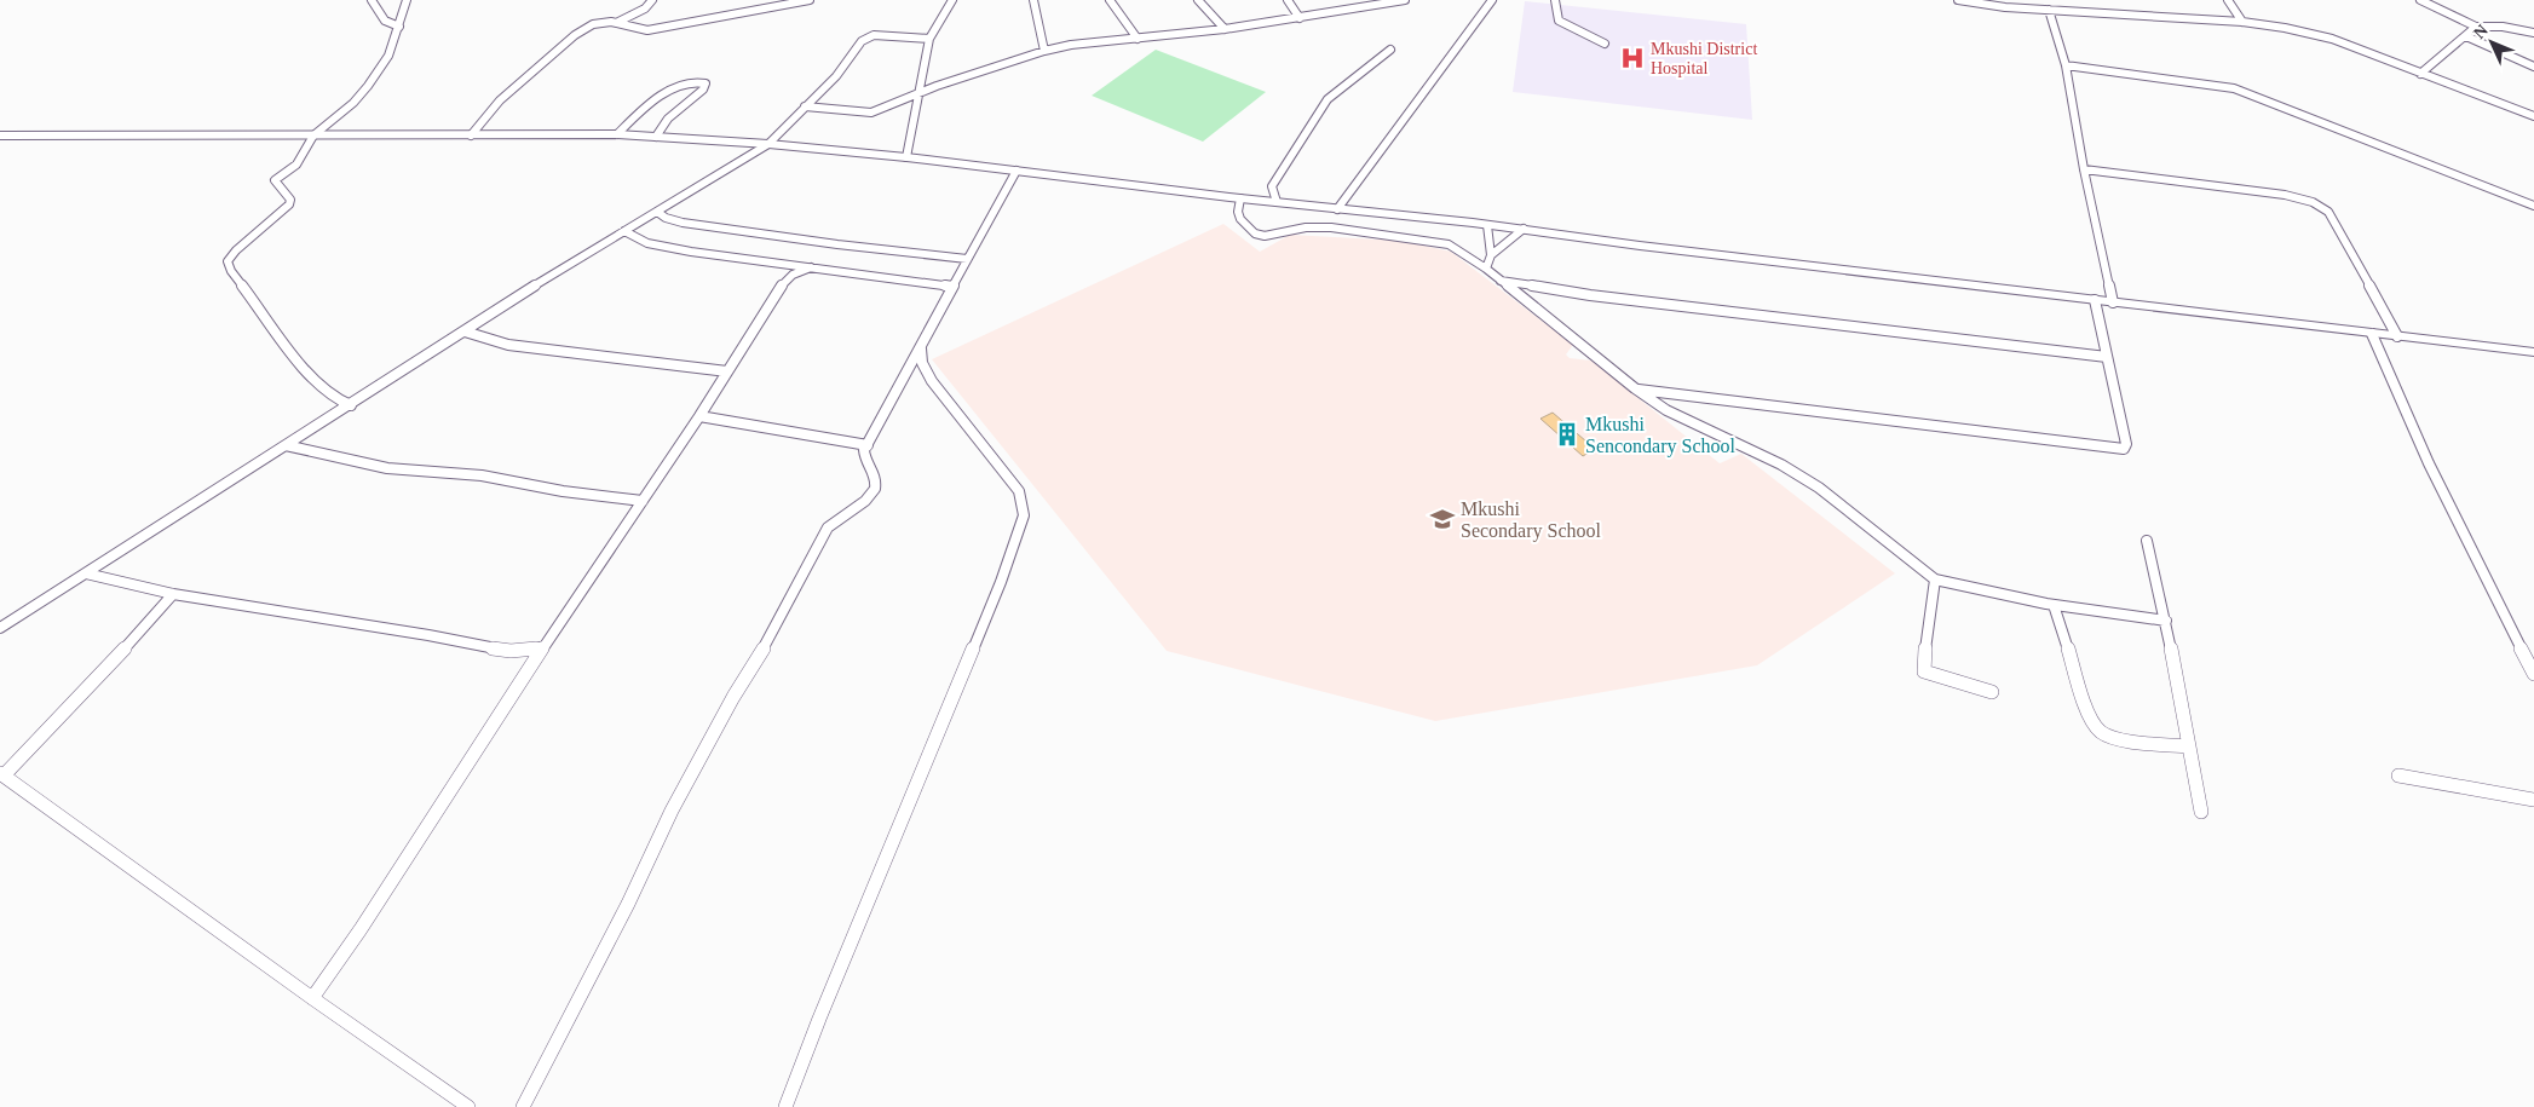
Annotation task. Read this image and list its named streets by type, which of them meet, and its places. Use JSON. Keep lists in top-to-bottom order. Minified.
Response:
{"places":{"hospital":["Mkushi District Hospital"],"building":["Mkushi Sencondary School"],"school or university":["Mkushi Secondary School"]},"north":"top left"}
